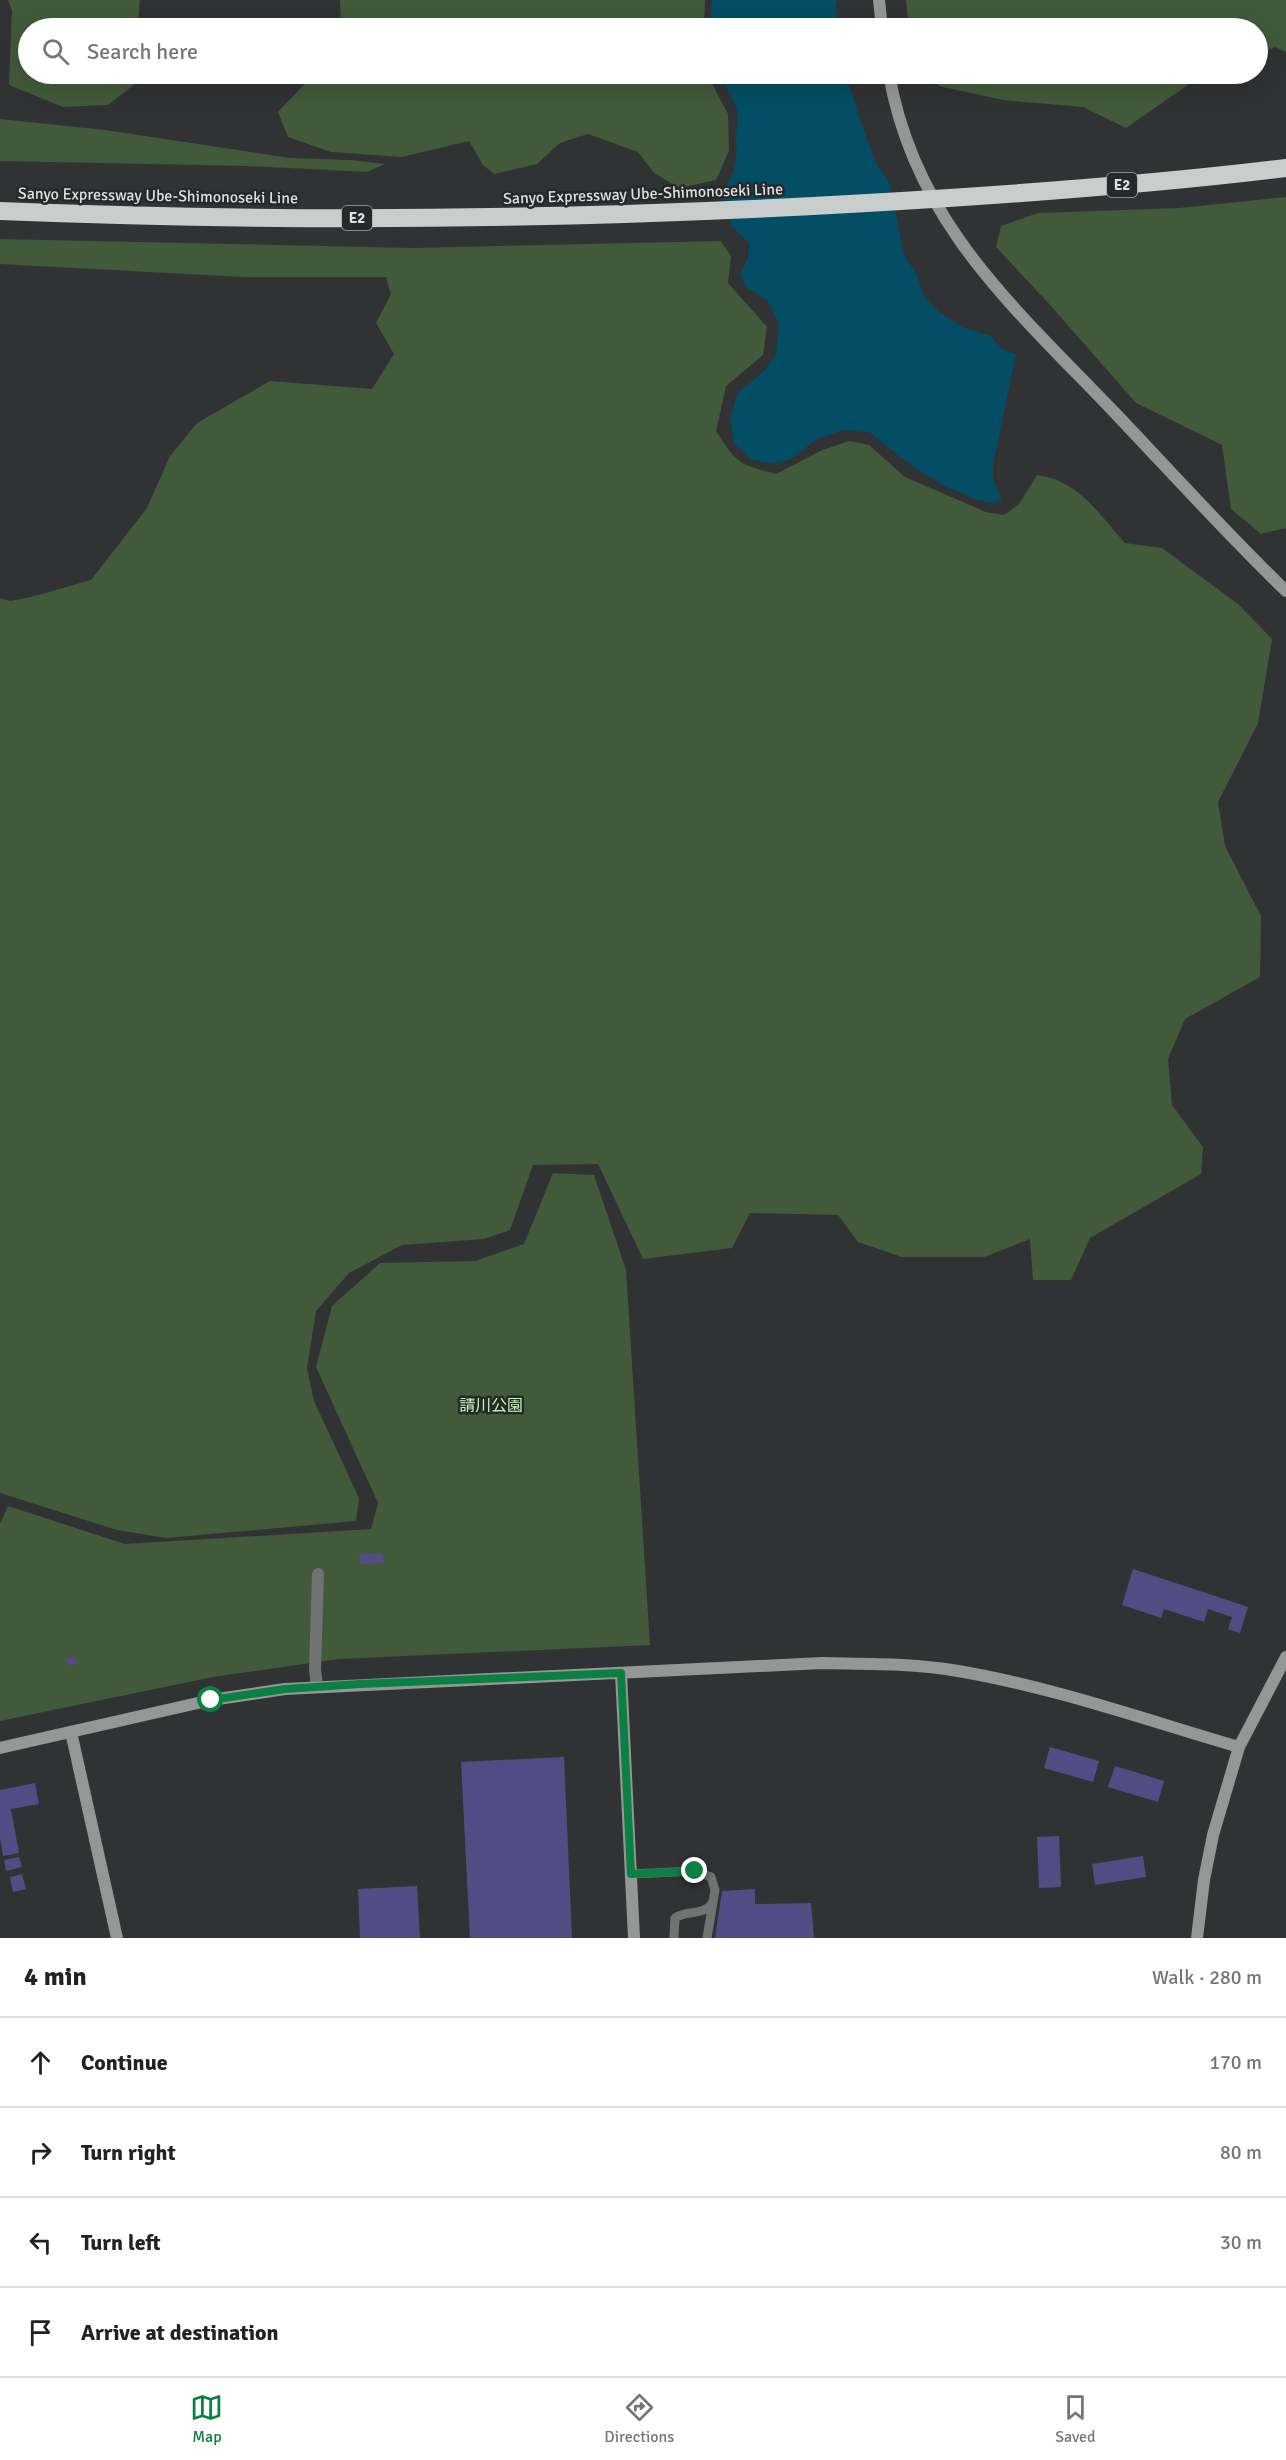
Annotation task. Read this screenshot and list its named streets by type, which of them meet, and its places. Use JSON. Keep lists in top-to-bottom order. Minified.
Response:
{"streets":{"highway":["E2","Sanyo Expressway Ube-Shimonoseki Line"]},"parks":["請川公園"],"page":{"search":"Search here","heading":["4 min","Walk · 280 m"],"list":[["Continue","170 m"],["Turn right","80 m"],["Turn left","30 m"],"Arrive at destination"],"nav":["Map","Directions","Saved"]}}
